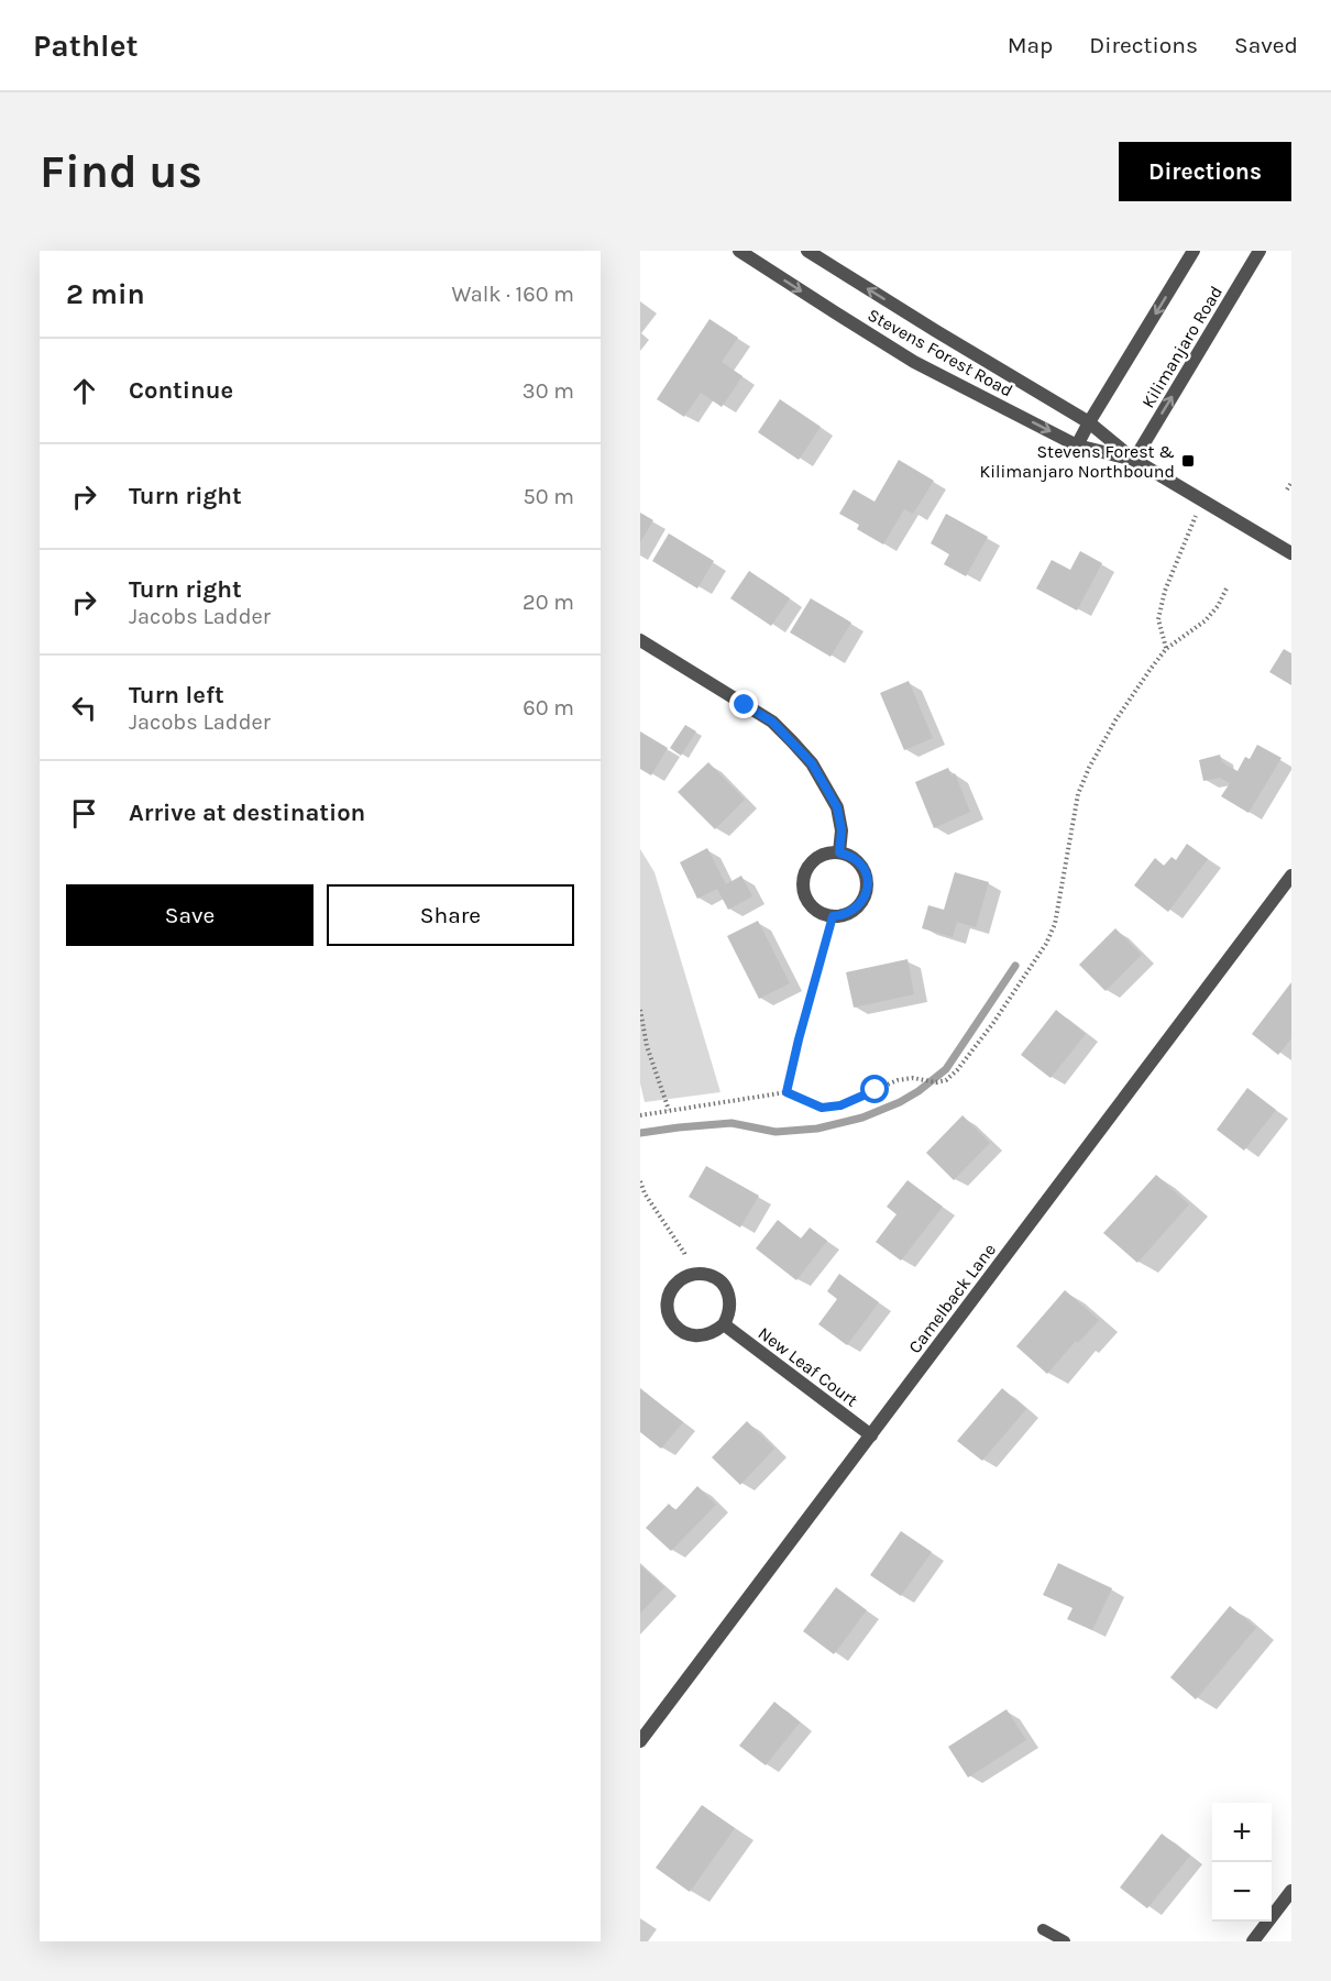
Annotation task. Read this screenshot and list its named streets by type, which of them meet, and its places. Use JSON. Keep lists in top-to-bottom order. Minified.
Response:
{"streets":{"street":["Kilimanjaro Road","Stevens Forest Road","Camelback Lane","New Leaf Court"]},"crossings":[["Kilimanjaro Road","Stevens Forest Road"],["Camelback Lane","New Leaf Court"]],"places":{"transit":["Stevens Forest & Kilimanjaro Northbound"]},"page":{"header":"Pathlet","nav":["Map","Directions","Saved"],"buttons":["Directions",["Save","Share"]],"title":"Find us","heading":["2 min","Walk · 160 m"],"list":[["Continue","30 m"],["Turn right","50 m"],["Turn right","Jacobs Ladder","20 m"],["Turn left","Jacobs Ladder","60 m"],"Arrive at destination"],"map_buttons":["+","−"]}}
